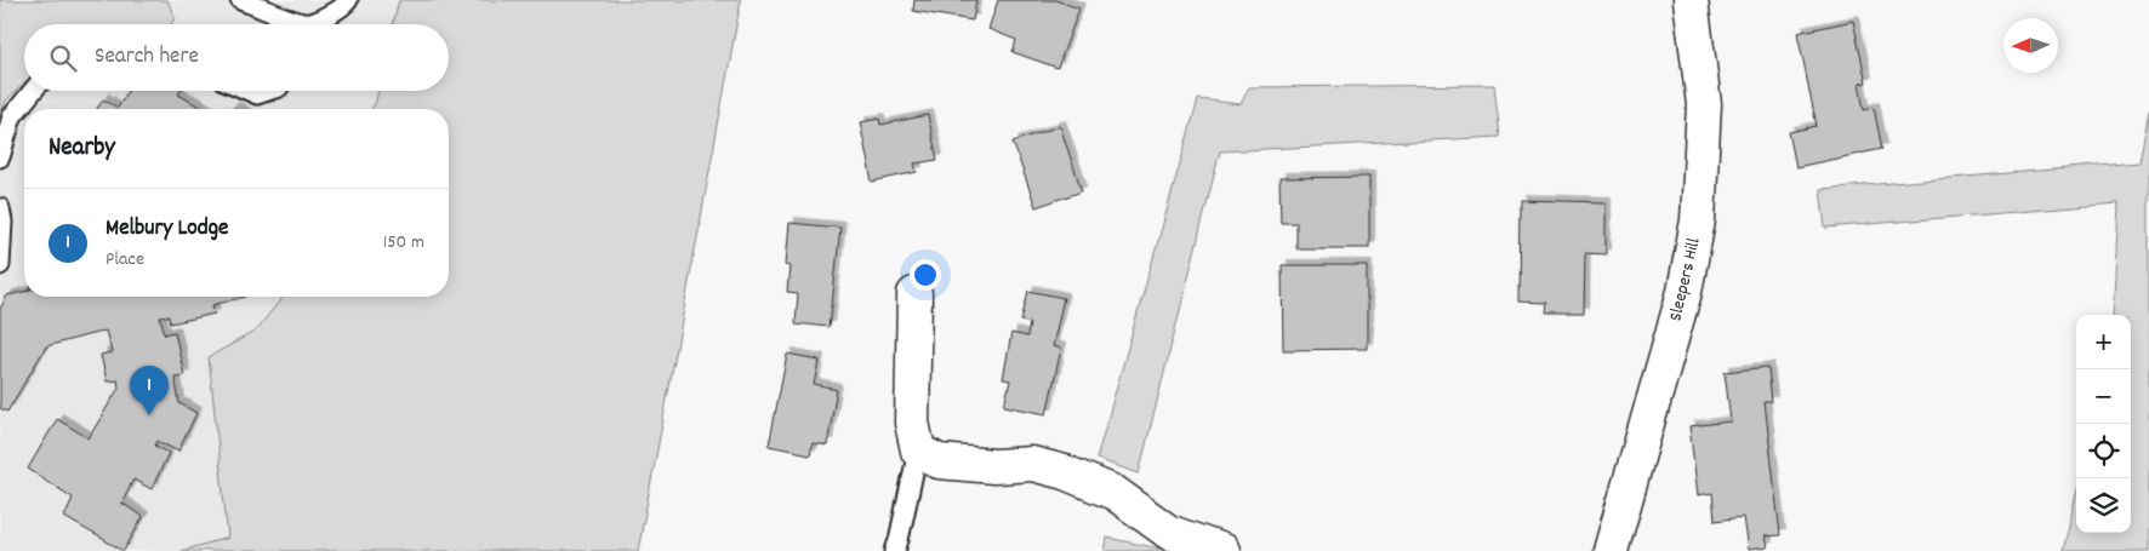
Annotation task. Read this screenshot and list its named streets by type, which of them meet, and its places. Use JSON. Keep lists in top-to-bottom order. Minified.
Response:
{"streets":{"street":["Sleepers Hill"]},"north":"left","page":{"search":"Search here","heading":"Nearby","list":[{"mark":"1","name":"Melbury Lodge","note":"Place","value":"150 m"}],"map_buttons":["+","−"],"pins":"1"}}
